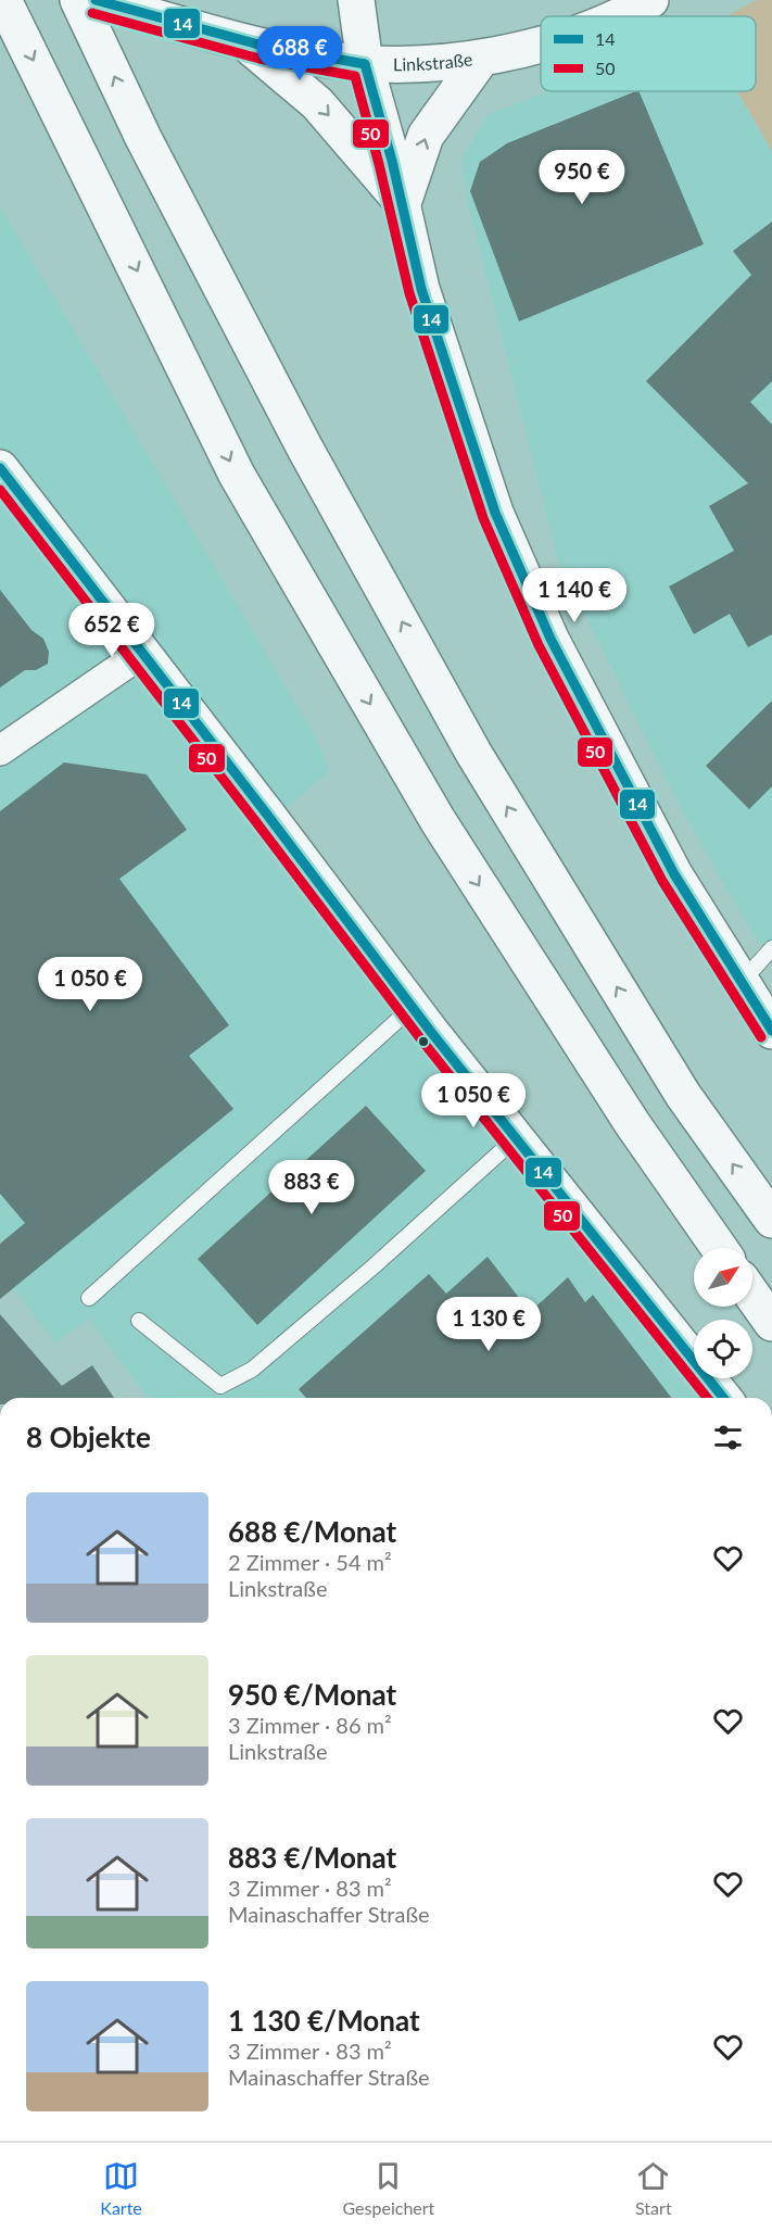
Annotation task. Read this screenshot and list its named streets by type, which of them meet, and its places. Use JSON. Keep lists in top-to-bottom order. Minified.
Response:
{"streets":{"main road":["Linkstraße"]},"lines":["transit line 14","transit line 50"],"legend":["14","50"],"north":"top right","page":{"price":["688 €","950 €","1 140 €","652 €","1 050 €","1 050 €","883 €","1 130 €"],"heading":"8 Objekte","list":[{"name":"688 €/Monat","note":"2 Zimmer · 54 m² · Linkstraße"},{"name":"950 €/Monat","note":"3 Zimmer · 86 m² · Linkstraße"},{"name":"883 €/Monat","note":"3 Zimmer · 83 m² · Mainaschaffer Straße"},{"name":"1 130 €/Monat","note":"3 Zimmer · 83 m² · Mainaschaffer Straße"}],"tabs":["Karte","Gespeichert","Start"]}}
